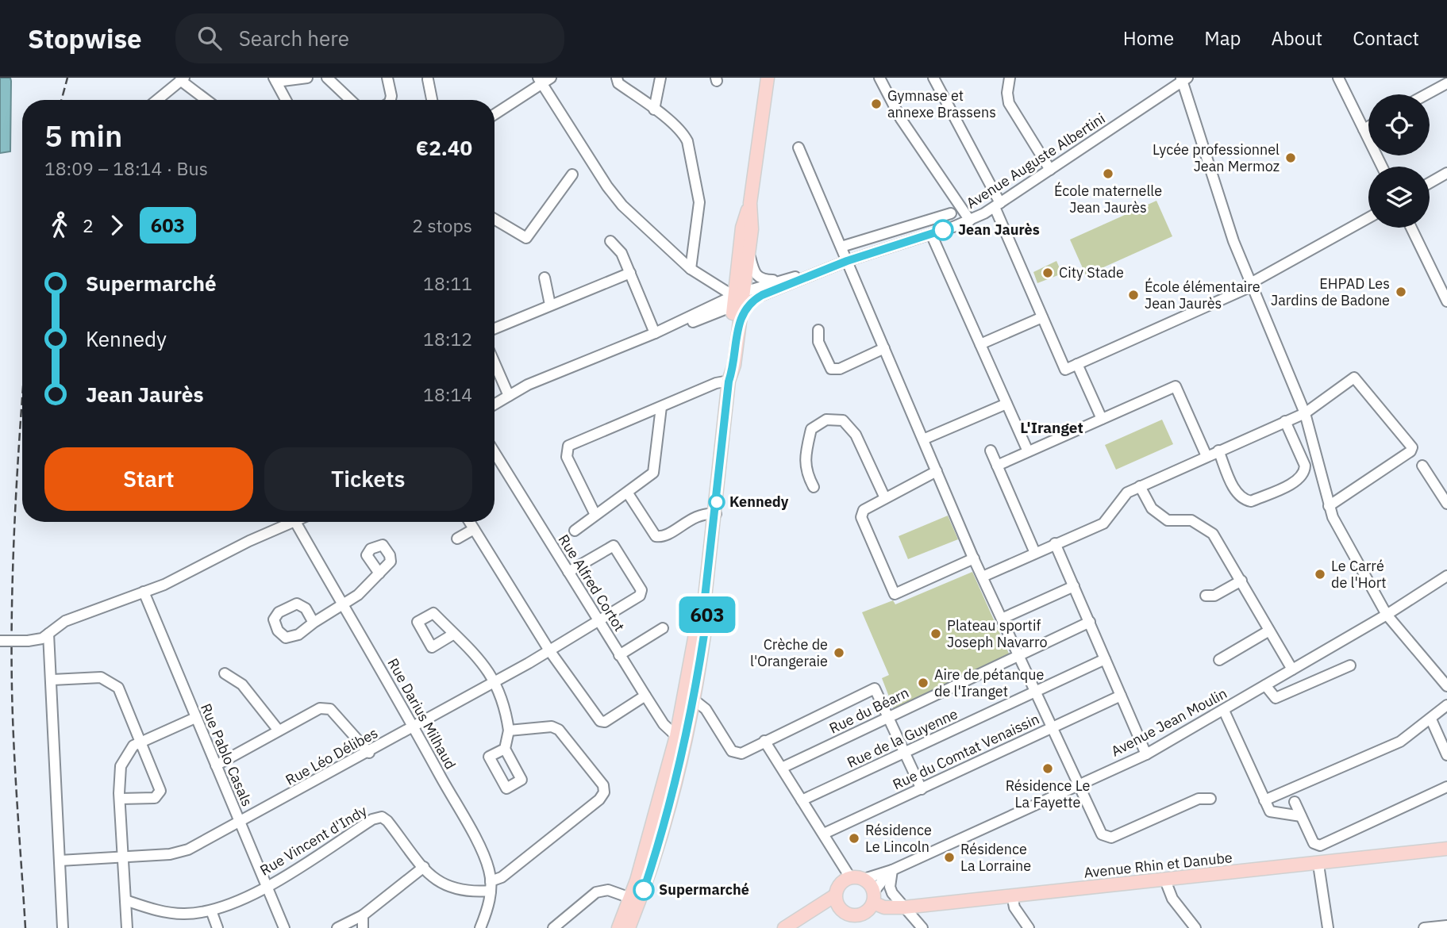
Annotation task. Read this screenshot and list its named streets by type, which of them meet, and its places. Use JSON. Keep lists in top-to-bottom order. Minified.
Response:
{"streets":{"main road":["Avenue Rhin et Danube"],"street":["Avenue Auguste Albertini","Rue Alfred Cortot","Rue du Béarn","Rue Darius Milhaud","Avenue Jean Moulin","Rue de la Guyenne","Rue du Comtat Venaissin","Rue Pablo Casals","Rue Léo Délibes","Rue Vincent d'Indy"]},"crossings":[["Rue Alfred Cortot","Rue Léo Délibes"],["Rue Darius Milhaud","Rue Léo Délibes"],["Rue Darius Milhaud","Rue Vincent d'Indy"],["Avenue Jean Moulin","Avenue Rhin et Danube"],["Rue Pablo Casals","Rue Léo Délibes"],["Rue Pablo Casals","Rue Vincent d'Indy"]],"districts":["L'Iranget"],"places":["Gymnase et annexe Brassens","Lycée professionnel Jean Mermoz","École maternelle Jean Jaurès","Jean Jaurès","City Stade","EHPAD Les Jardins de Badone","École élémentaire Jean Jaurès","Kennedy","Le Carré de l'Hort","Plateau sportif Joseph Navarro","Crèche de l'Orangeraie","Aire de pétanque de l'Iranget","Résidence Le La Fayette","Résidence Le Lincoln","Résidence La Lorraine","Supermarché"],"lines":["bus line 603"],"page":{"header":"Stopwise","search":"Search here","nav":["Home","Map","About","Contact"],"on_map":"603","heading":["5 min","18:09 – 18:14 · Bus","€2.40"],"legs":["2","603","2 stops"],"list":[{"name":"Supermarché","value":"18:11"},{"name":"Kennedy","value":"18:12"},{"name":"Jean Jaurès","value":"18:14"}],"buttons":["Start","Tickets"]}}
